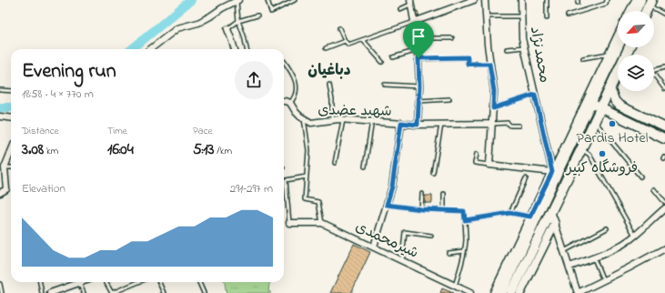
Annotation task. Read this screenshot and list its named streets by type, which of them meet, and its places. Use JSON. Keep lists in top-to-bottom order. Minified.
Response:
{"streets":{"street":["محمدنژاد","شهید عضدی","شیرمحمدی"]},"districts":["دباغیان"],"places":["Pardis Hotel","فروشگاه کبیر"],"north":"bottom left","page":{"heading":["Evening run","18:58 · 4 × 770 m"],"stats":[["Distance","3.08 km"],["Time","16:04"],["Pace","5:13 /km"]],"chart":["Elevation","291–297 m"]}}
